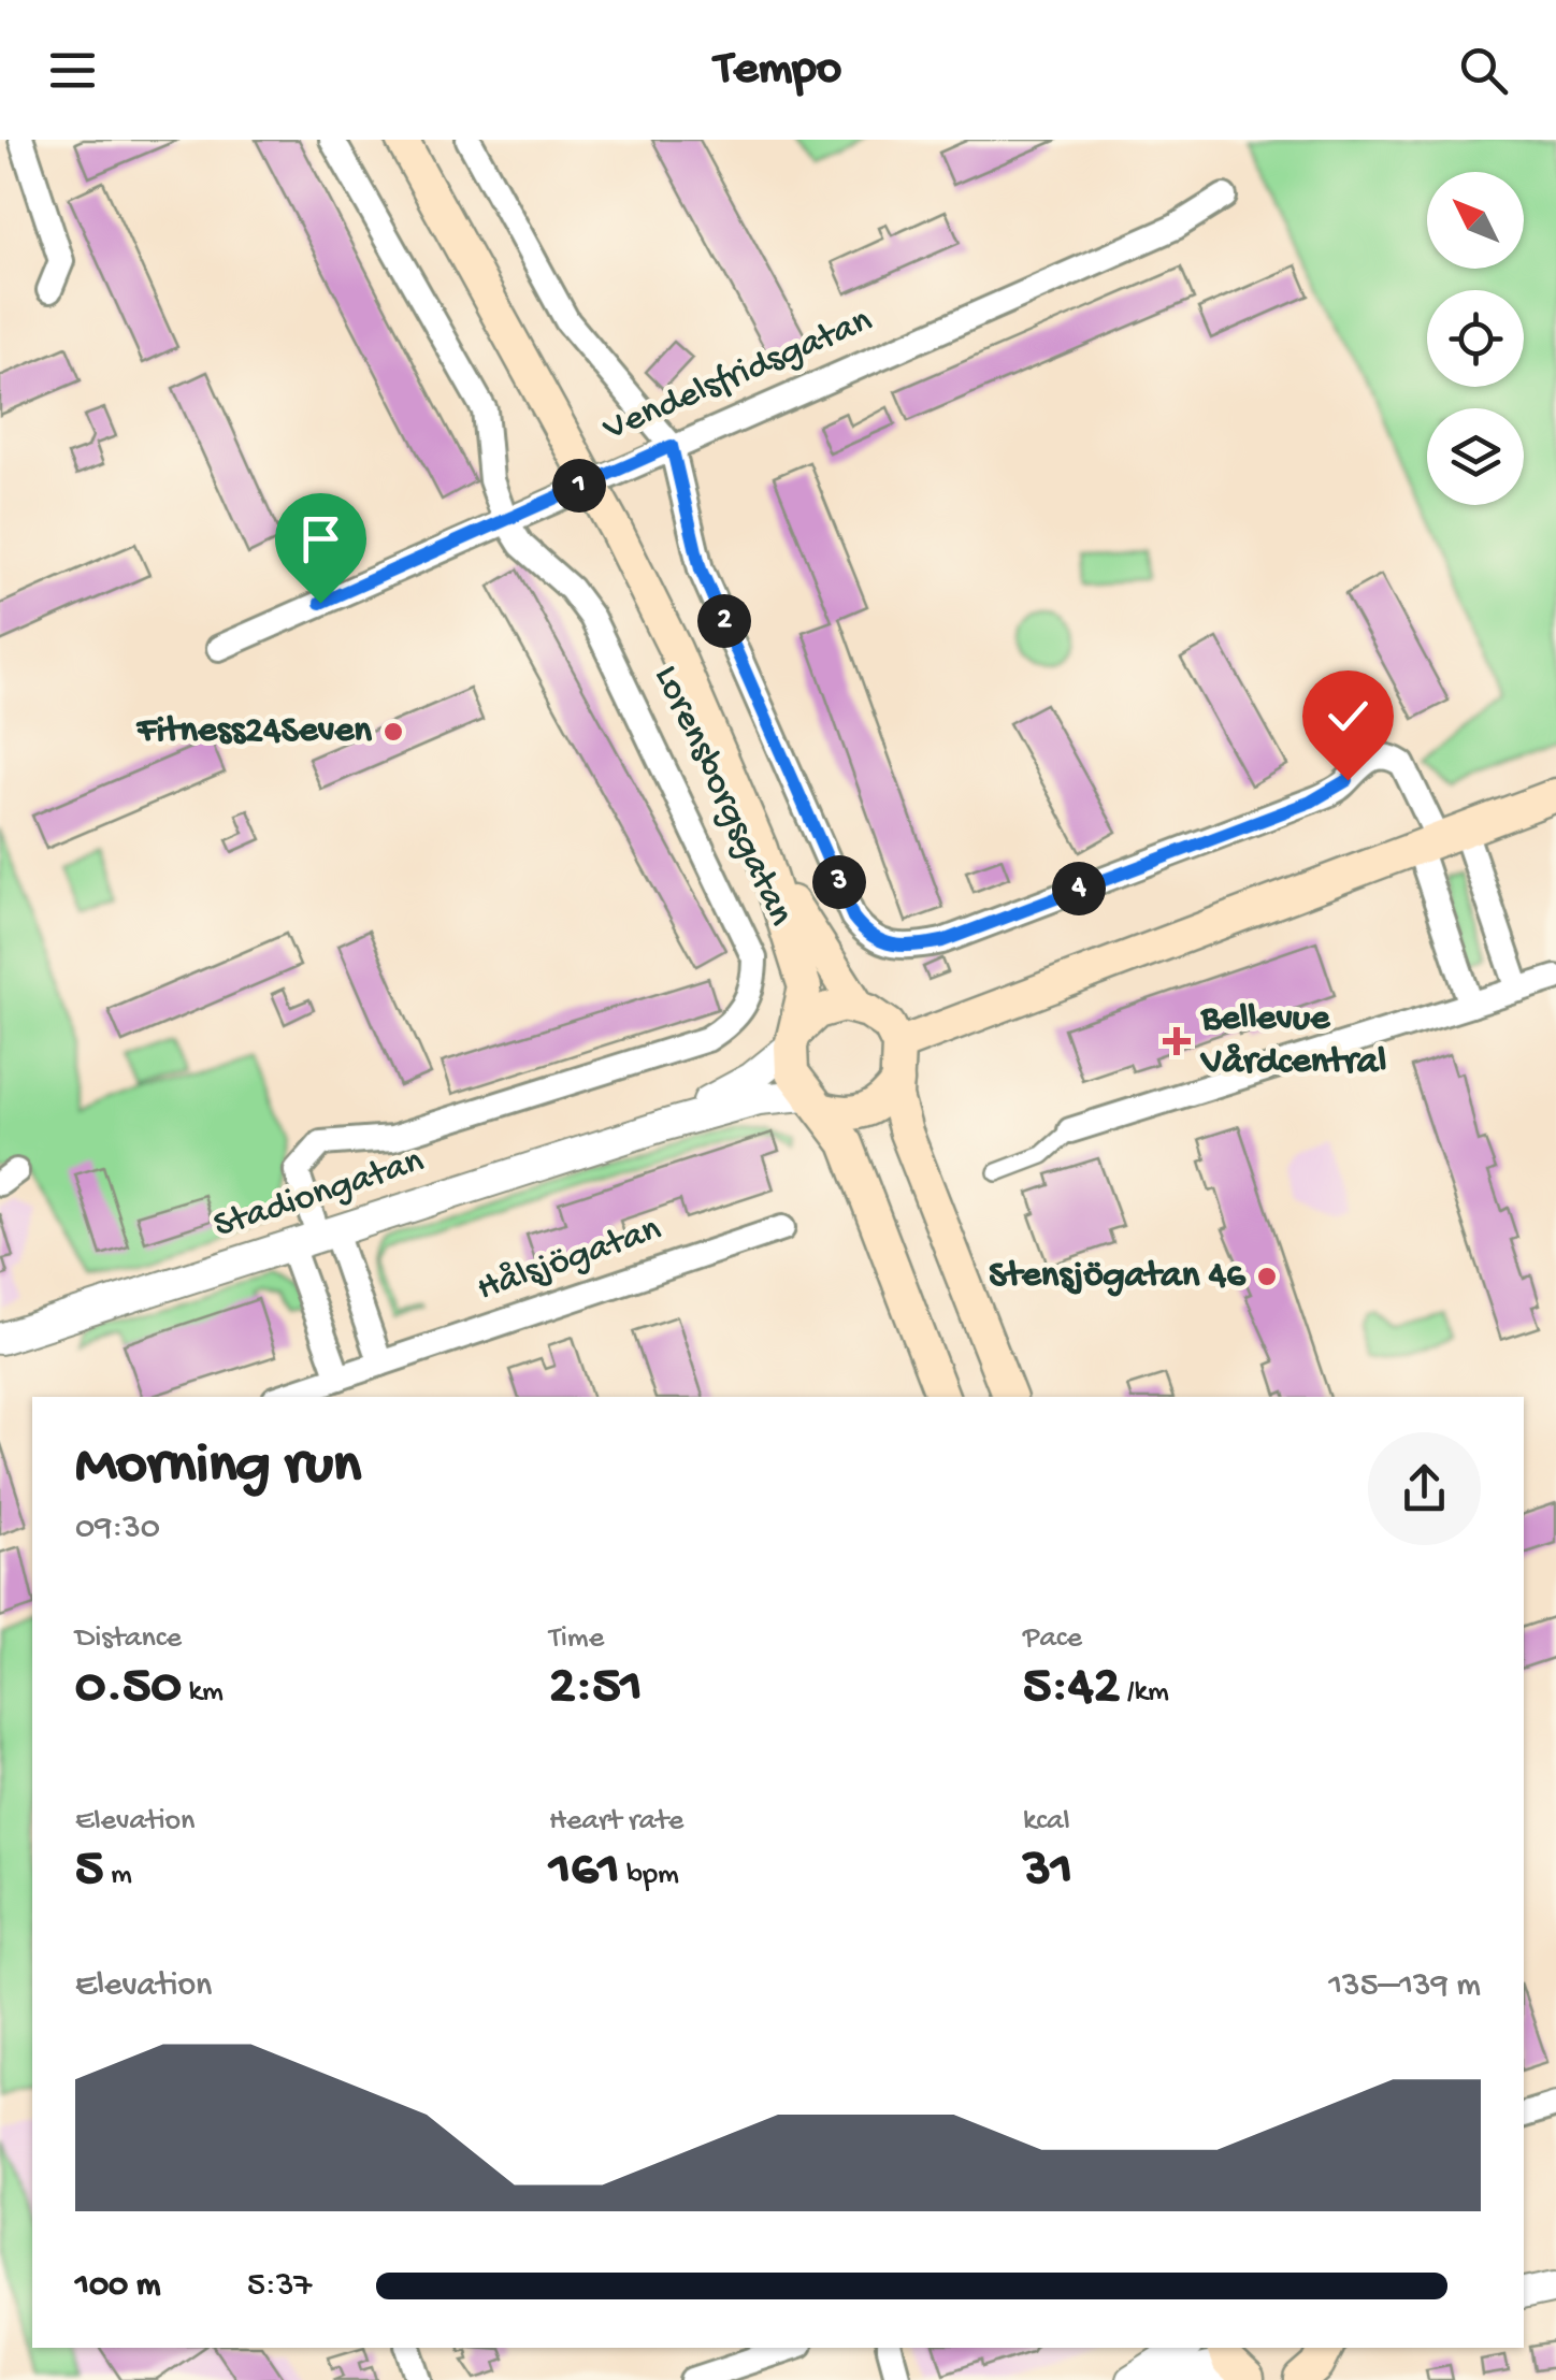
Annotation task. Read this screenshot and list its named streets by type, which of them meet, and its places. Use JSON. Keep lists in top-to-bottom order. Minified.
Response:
{"streets":{"main road":["Lorensborgsgatan"],"street":["Vendelsfridsgatan","Stadiongatan","Hålsjögatan"]},"crossings":[["Vendelsfridsgatan","Lorensborgsgatan"],["Lorensborgsgatan","Stadiongatan"]],"places":{"other":["Fitness24Seven","Stensjögatan 46"],"health":["Bellevue Vårdcentral"]},"north":"top left","page":{"header":"Tempo","pins":["1","2","3","4"],"heading":["Morning run","09:30"],"stats":[["Distance","0.50 km"],["Time","2:51"],["Pace","5:42 /km"],["Elevation","5 m"],["Heart rate","161 bpm"],["kcal","31"]],"chart":["Elevation","135–139 m"],"list":[{"name":"100 m","note":"5:37"}]}}
